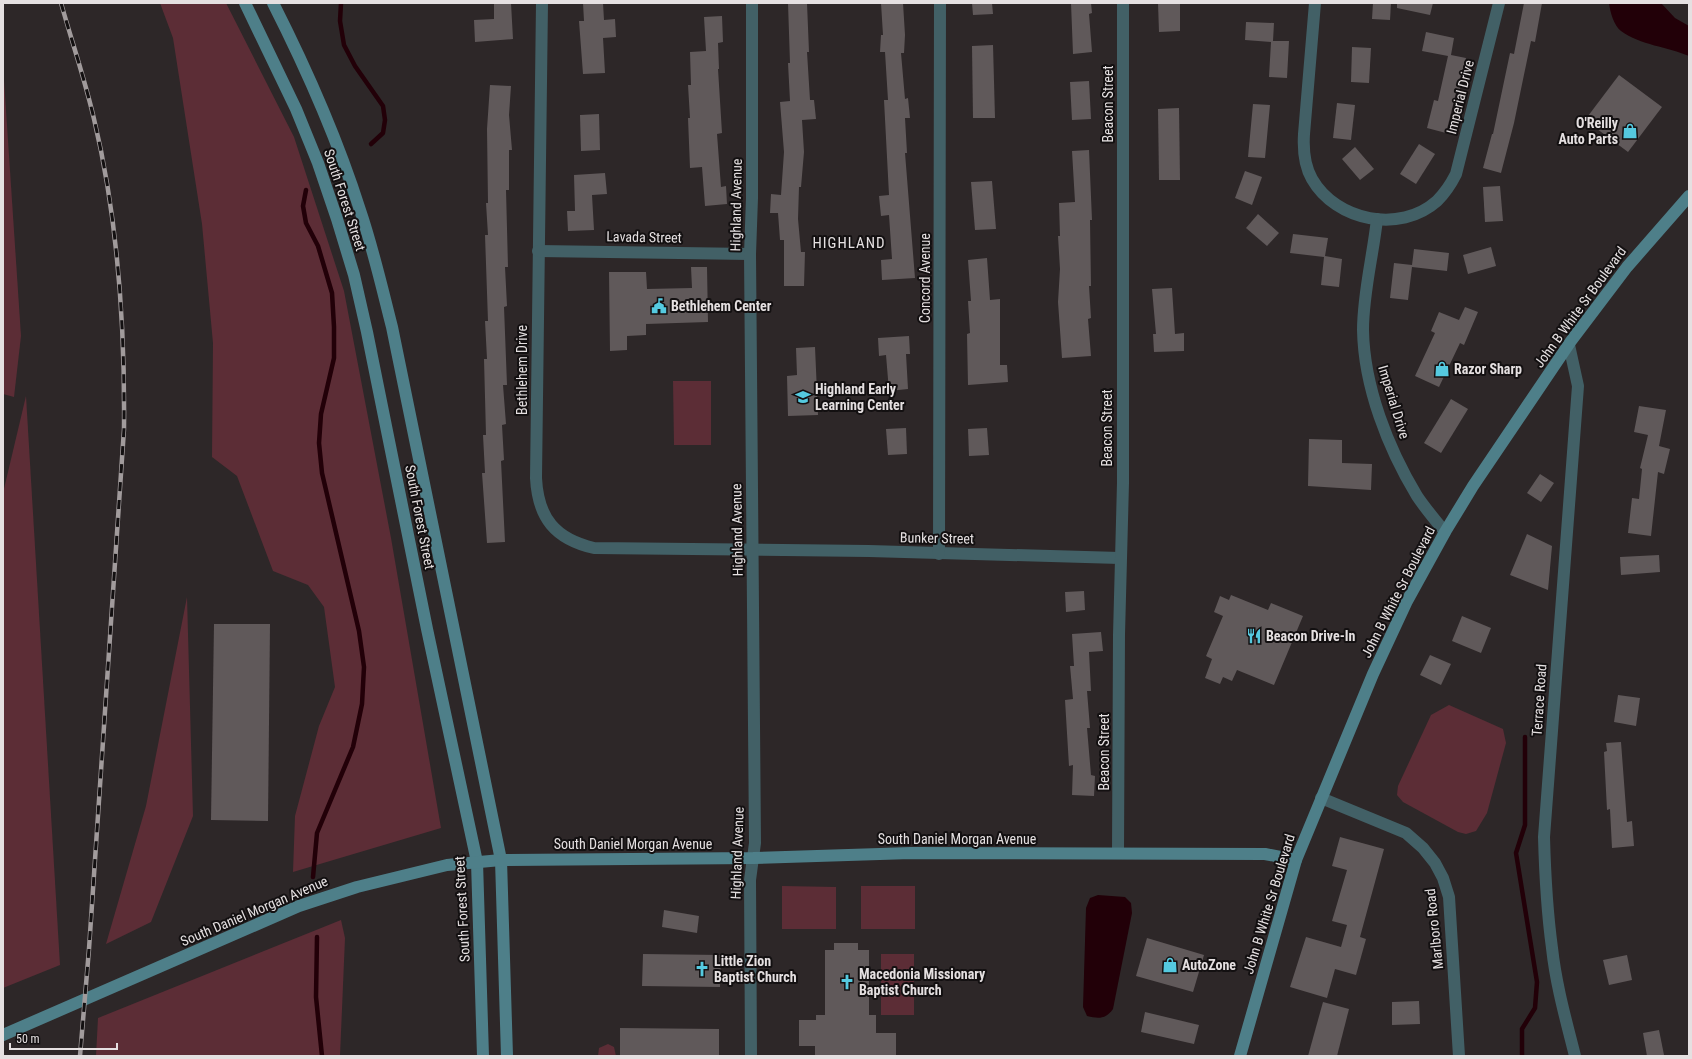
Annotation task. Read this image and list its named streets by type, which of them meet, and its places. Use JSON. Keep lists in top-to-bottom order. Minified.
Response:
{"streets":{"main road":["South Forest Street","John B White Sr Boulevard","South Daniel Morgan Avenue"],"street":["Imperial Drive","Beacon Street","Highland Avenue","Lavada Street","Concord Avenue","Bethlehem Drive","Bunker Street","Terrace Road","Marlboro Road"]},"crossings":[["Imperial Drive","John B White Sr Boulevard"],["Beacon Street","Bunker Street"],["Beacon Street","South Daniel Morgan Avenue"],["South Forest Street","South Daniel Morgan Avenue"],["Highland Avenue","Lavada Street"],["Highland Avenue","Bethlehem Drive"],["Highland Avenue","Bunker Street"],["Highland Avenue","South Daniel Morgan Avenue"],["Lavada Street","Bethlehem Drive"],["Concord Avenue","Bunker Street"],["John B White Sr Boulevard","Terrace Road"],["John B White Sr Boulevard","South Daniel Morgan Avenue"],["John B White Sr Boulevard","Marlboro Road"],["Bethlehem Drive","Bunker Street"]],"districts":["HIGHLAND"],"places":{"shop":["O'Reilly Auto Parts","Razor Sharp","AutoZone"],"public building":["Bethlehem Center"],"school or university":["Highland Early Learning Center"],"restaurant":["Beacon Drive-In"],"church":["Little Zion Baptist Church","Macedonia Missionary Baptist Church"]},"scale_bar":"50 m"}
